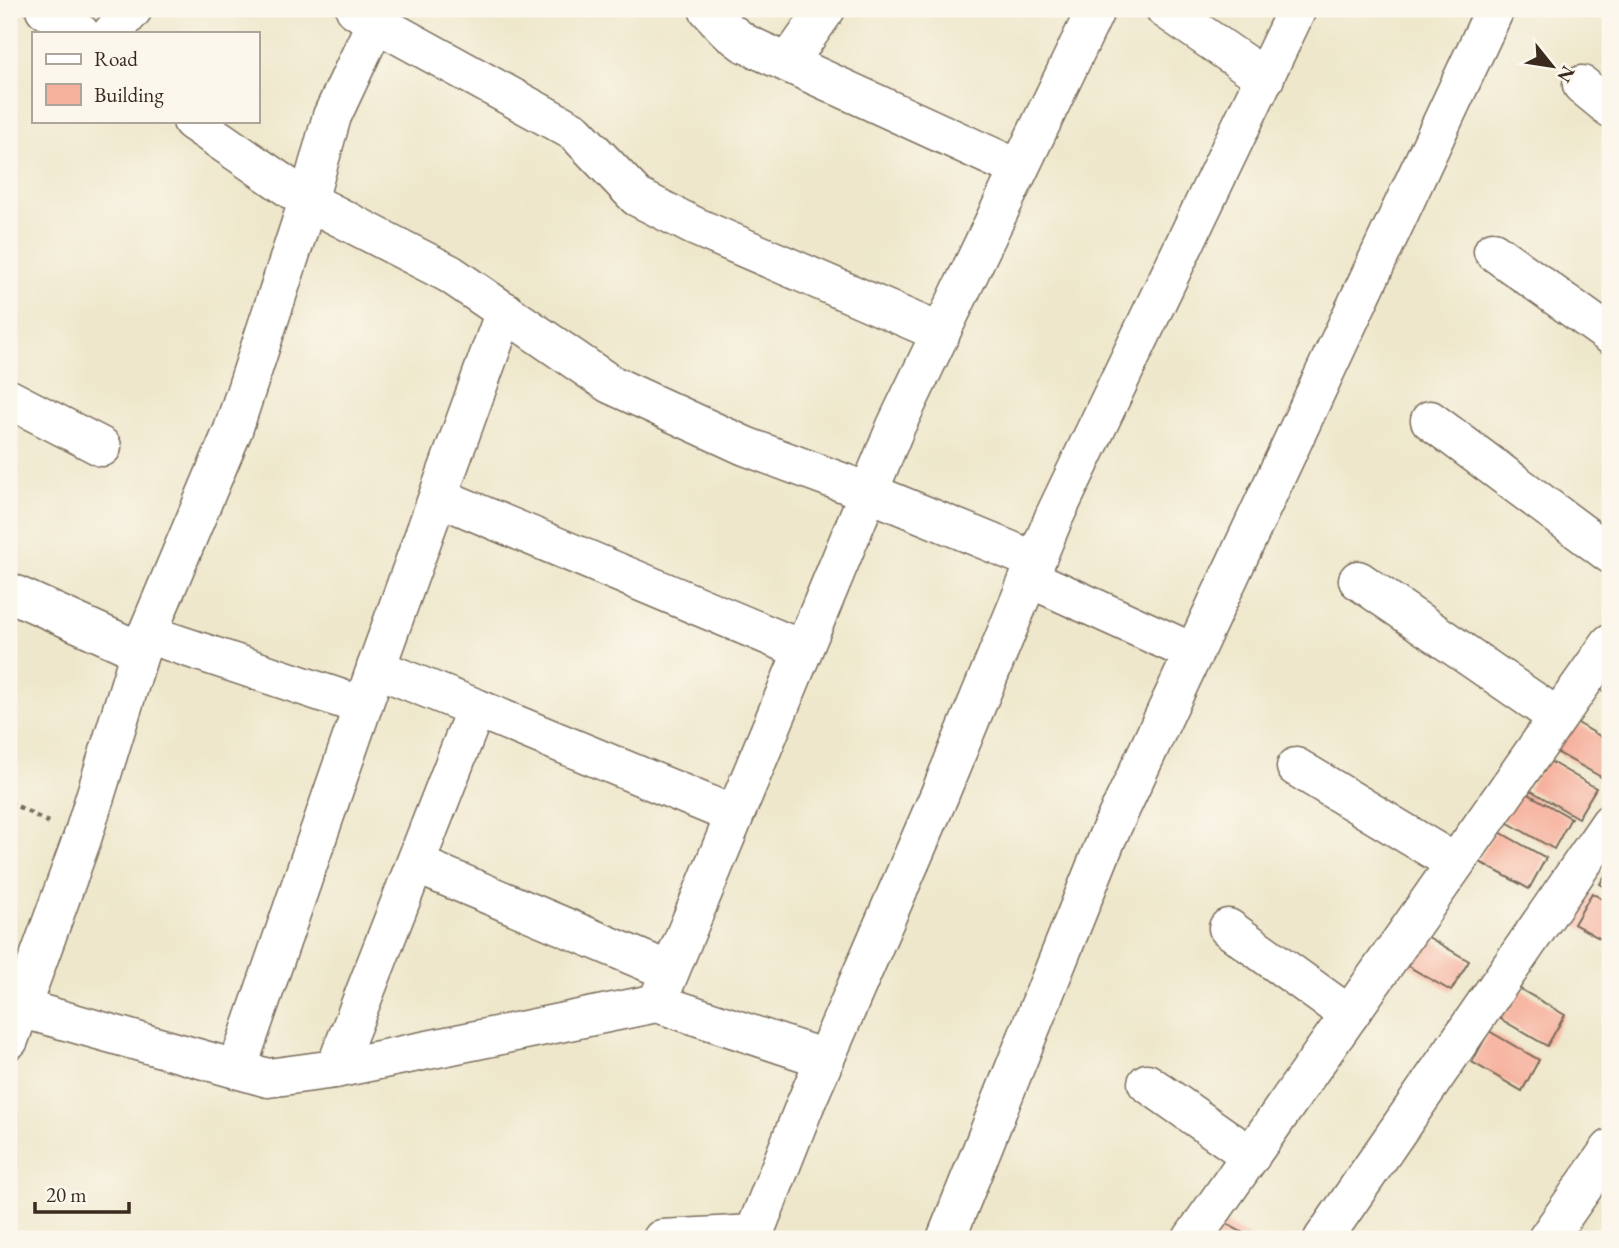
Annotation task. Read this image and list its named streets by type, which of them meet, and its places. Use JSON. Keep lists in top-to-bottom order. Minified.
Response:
{"legend":["Road","Building"],"scale_bar":"20 m","north":"bottom right"}
